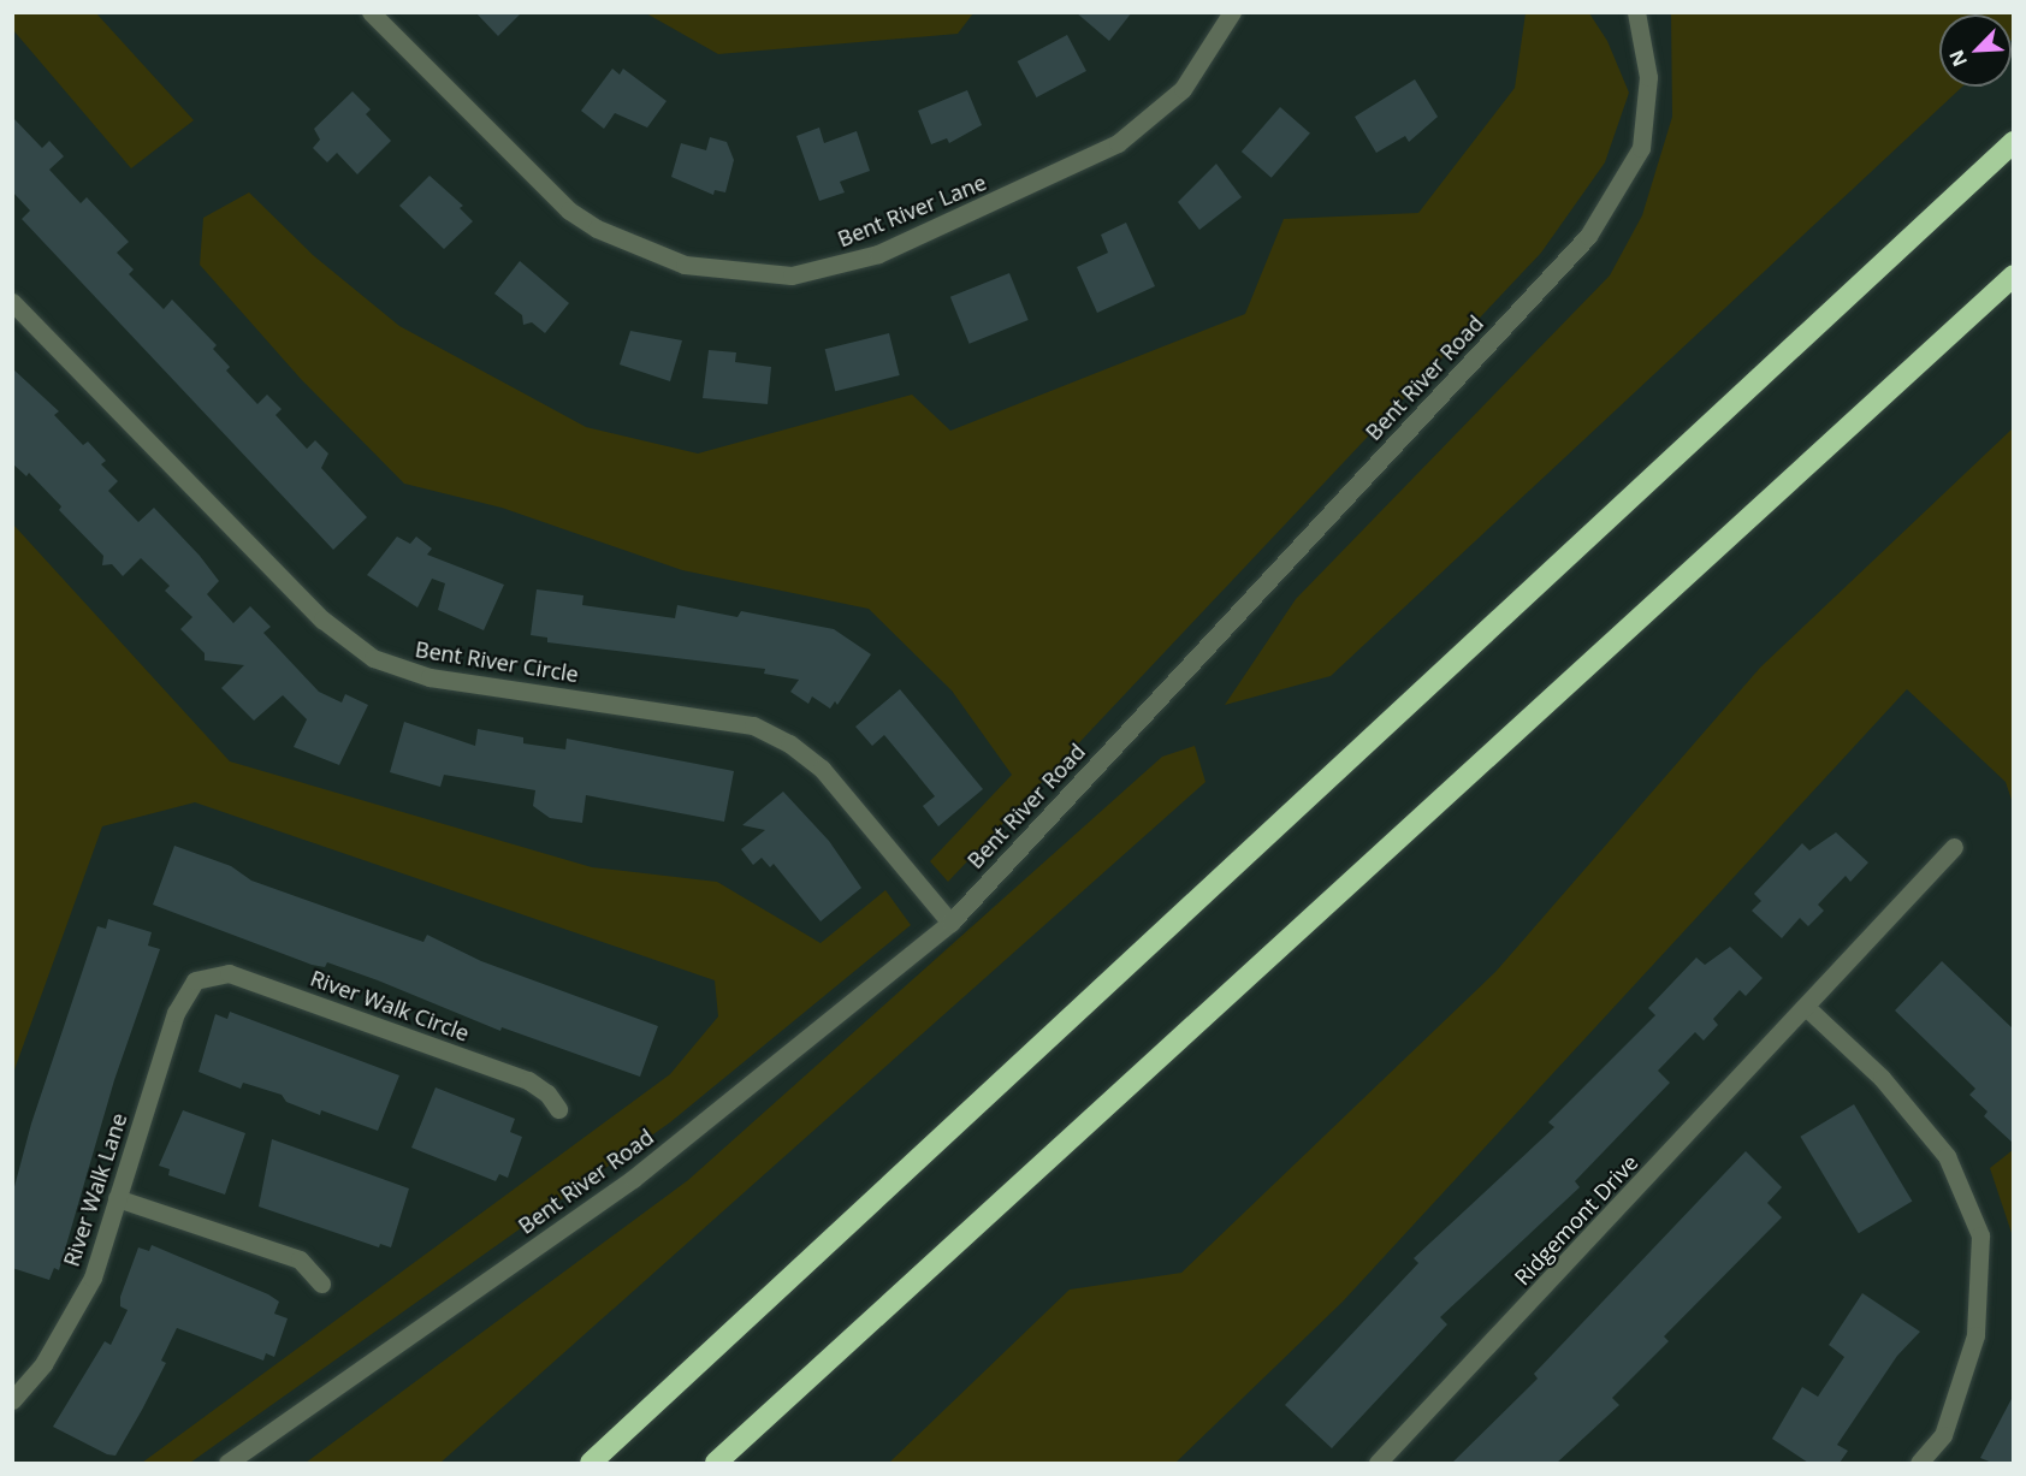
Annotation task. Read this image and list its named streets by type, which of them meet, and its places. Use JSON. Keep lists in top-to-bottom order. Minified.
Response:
{"streets":{"street":["Bent River Lane","Bent River Road","Bent River Circle","River Walk Circle","River Walk Lane","Ridgemont Drive"]},"crossings":[["Bent River Road","Bent River Circle"],["River Walk Circle","River Walk Lane"]],"north":"bottom left"}
